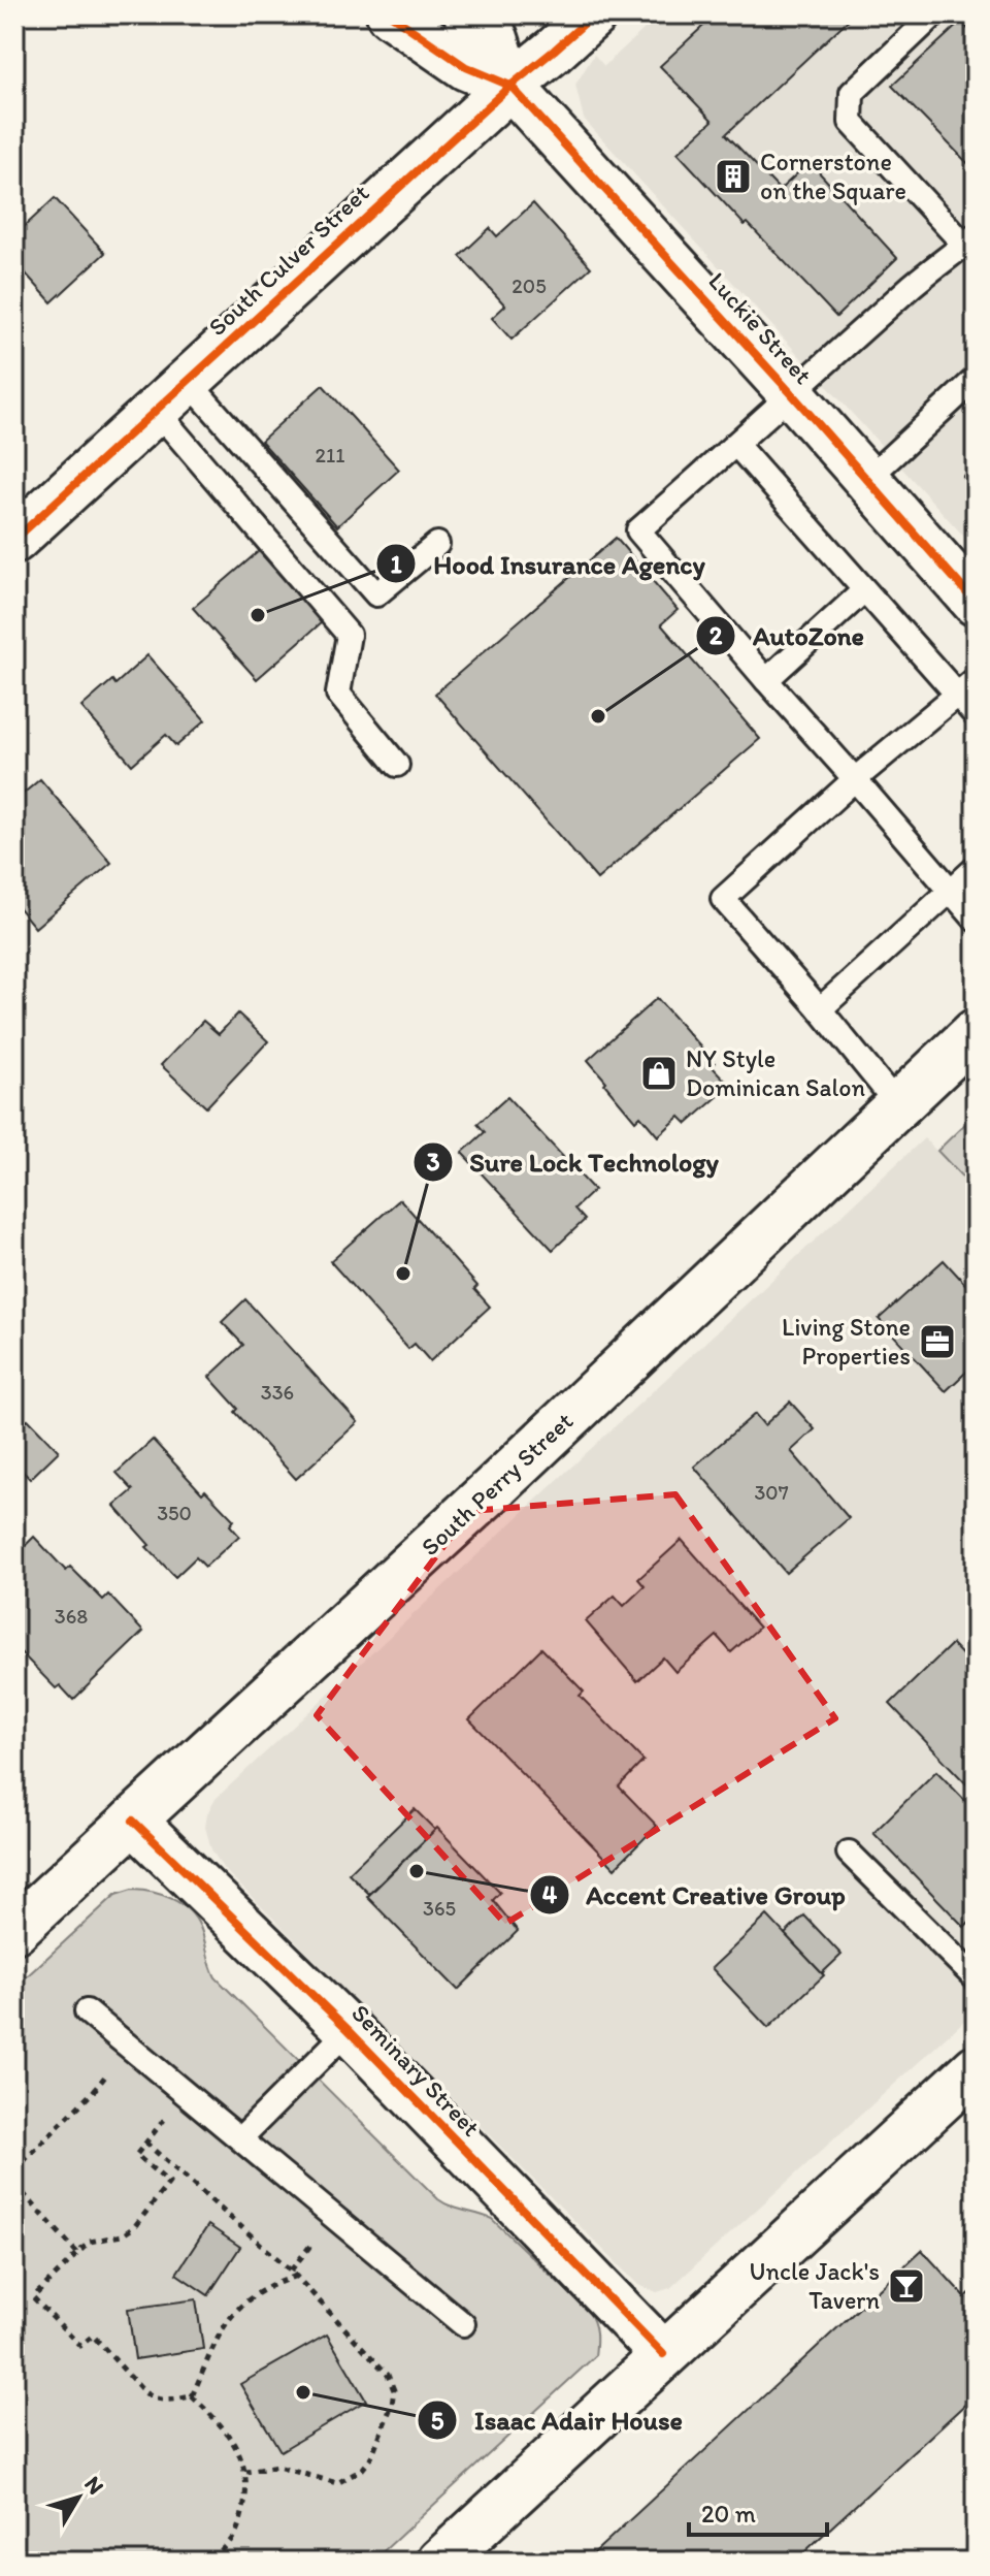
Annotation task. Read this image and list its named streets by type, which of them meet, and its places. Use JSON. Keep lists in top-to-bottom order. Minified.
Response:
{"streets":{"street":["South Culver Street","Luckie Street","South Perry Street","Seminary Street"]},"crossings":[["South Culver Street","Luckie Street"],["South Perry Street","Seminary Street"]],"places":{"building":["Cornerstone on the Square"],"other":["Hood Insurance Agency","AutoZone","Sure Lock Technology","Accent Creative Group","Isaac Adair House"],"shop":["NY Style Dominican Salon"],"office":["Living Stone Properties"],"bar":["Uncle Jack's Tavern"]},"house_numbers":["205","211","336","307","350","368","365"],"scale_bar":"20 m","north":"top right"}
